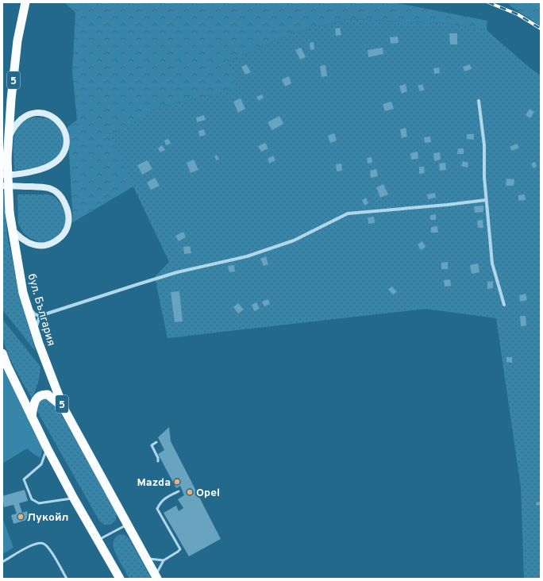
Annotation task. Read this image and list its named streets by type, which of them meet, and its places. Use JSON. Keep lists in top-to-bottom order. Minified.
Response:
{"streets":{"highway":["5","бул. България"]},"places":["Mazda","Opel","Лукойл"]}
